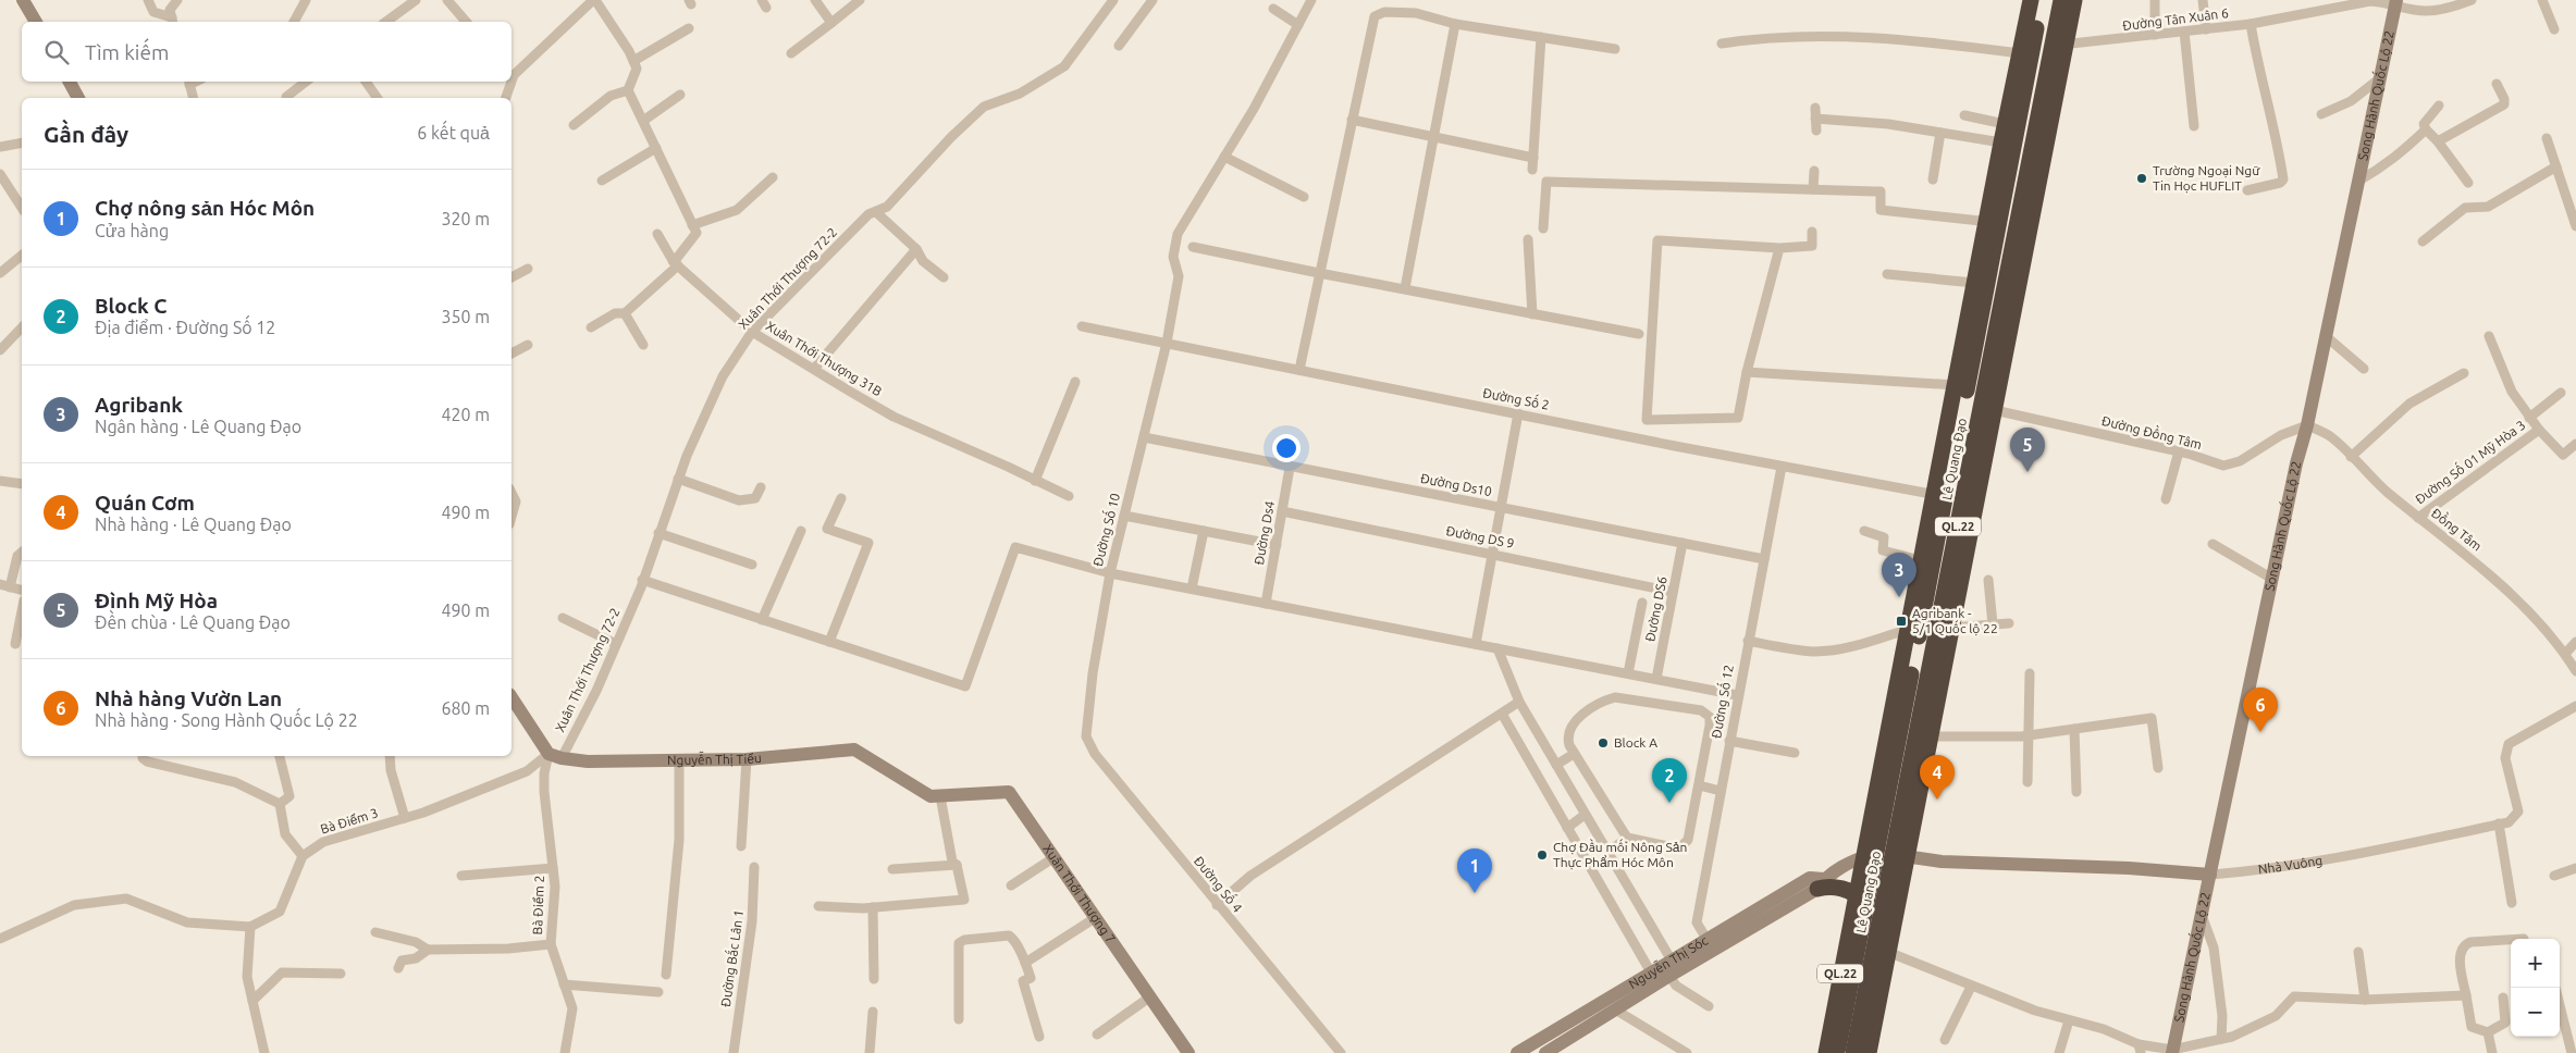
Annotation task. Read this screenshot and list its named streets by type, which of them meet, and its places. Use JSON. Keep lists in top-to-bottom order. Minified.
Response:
{"streets":{"highway":["Lê Quang Đạo","QL.22"],"street":["Đường Tân Xuân 6","Song Hành Quốc Lộ 22","Xuân Thới Thượng 72-2","Xuân Thới Thượng 31B","Đường Số 2","Đường Đồng Tâm","Đường Số 01 Mỹ Hòa 3","Đường Ds10","Đường Số 10","Đồng Tâm","Đường Ds4","Đường DS 9","Đường DS6","Đường Số 12","Nguyễn Thị Tiểu","Bà Điểm 3","Nhà Vuông","Đường Số 4","Xuân Thới Thượng 7","Bà Điểm 2","Đường Bắc Lân 1","Nguyễn Thị Sóc"]},"crossings":[["Đường Tân Xuân 6","Song Hành Quốc Lộ 22"],["Đường Tân Xuân 6","Lê Quang Đạo"],["Song Hành Quốc Lộ 22","Đường Đồng Tâm"],["Song Hành Quốc Lộ 22","Đồng Tâm"],["Song Hành Quốc Lộ 22","Nhà Vuông"],["Xuân Thới Thượng 72-2","Xuân Thới Thượng 31B"],["Xuân Thới Thượng 72-2","Nguyễn Thị Tiểu"],["Xuân Thới Thượng 72-2","Bà Điểm 3"],["Xuân Thới Thượng 72-2","Bà Điểm 2"],["Đường Số 2","Lê Quang Đạo"],["Đường Số 2","Đường Số 10"],["Đường Số 2","Đường Số 12"],["Đường Đồng Tâm","Lê Quang Đạo"],["Đường Đồng Tâm","Đồng Tâm"],["Lê Quang Đạo","Nhà Vuông"],["Lê Quang Đạo","Nguyễn Thị Sóc"],["Đường Số 01 Mỹ Hòa 3","Đồng Tâm"],["Đường Ds10","Đường Số 10"],["Đường Ds10","Đường Ds4"],["Đường Ds10","Đường DS6"],["Đường Ds10","Đường Số 12"],["Đường Số 10","Đường Số 4"],["Đường Ds4","Đường DS 9"],["Đường DS 9","Đường DS6"],["Đường Số 12","Nguyễn Thị Sóc"],["Nguyễn Thị Tiểu","Bà Điểm 3"],["Nguyễn Thị Tiểu","Xuân Thới Thượng 7"],["Nguyễn Thị Tiểu","Bà Điểm 2"],["Bà Điểm 3","Bà Điểm 2"],["Nhà Vuông","Nguyễn Thị Sóc"]],"places":{"other":["Trường Ngoại Ngữ Tin Học HUFLIT","Block A","Chợ Đầu mối Nông Sản Thực Phẩm Hóc Môn"],"transit":["Agribank - 5/1 Quốc lộ 22"]},"page":{"search":"Tìm kiếm","heading":["Gần đây","6 kết quả"],"list":[{"mark":"1","name":"Chợ nông sản Hóc Môn","note":"Cửa hàng","value":"320 m"},{"mark":"2","name":"Block C","note":"Địa điểm · Đường Số 12","value":"350 m"},{"mark":"3","name":"Agribank","note":"Ngân hàng · Lê Quang Đạo","value":"420 m"},{"mark":"4","name":"Quán Cơm","note":"Nhà hàng · Lê Quang Đạo","value":"490 m"},{"mark":"5","name":"Đình Mỹ Hòa","note":"Đền chùa · Lê Quang Đạo","value":"490 m"},{"mark":"6","name":"Nhà hàng Vườn Lan","note":"Nhà hàng · Song Hành Quốc Lộ 22","value":"680 m"}],"pins":["5","3","6","4","2","1"],"map_buttons":["+","−"]}}
